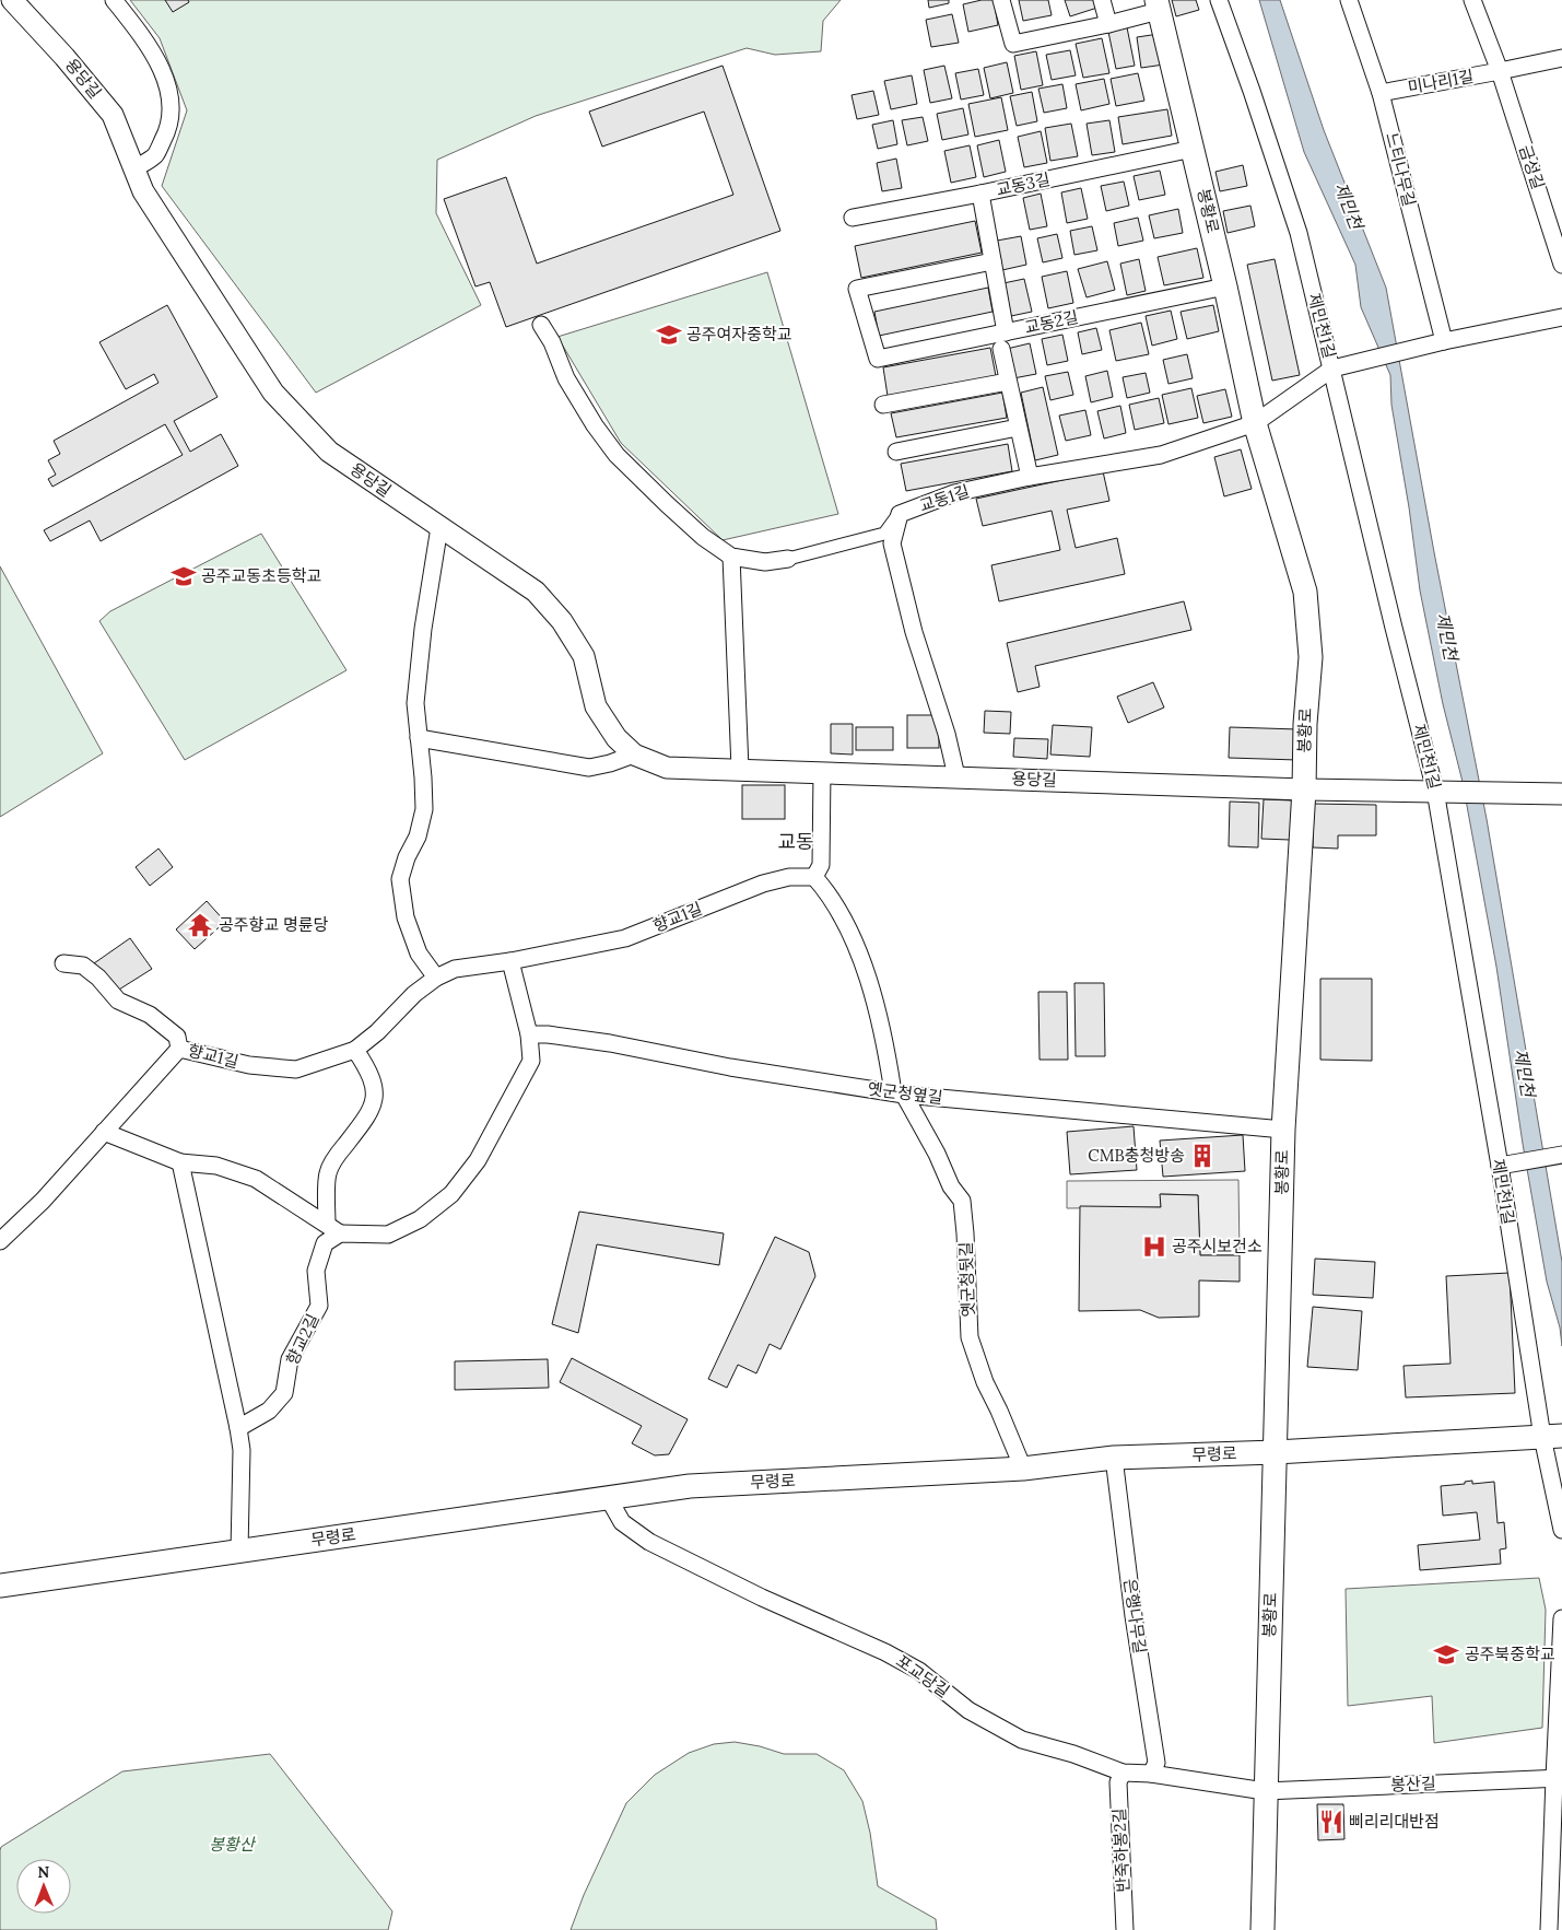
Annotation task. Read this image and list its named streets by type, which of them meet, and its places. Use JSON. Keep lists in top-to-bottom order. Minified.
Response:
{"streets":{"main road":["봉황로","무령로"],"street":["용당길","미나리1길","금성길","느티나무길","교동3길","교동2길","제민천1길","교동1길","향교1길","옛군청옆길","옛군청뒷길","향교2길","은행나무길","포교당길","봉산길","반죽하봉2길"]},"crossings":[["용당길","봉황로"],["용당길","제민천1길"],["용당길","교동1길"],["미나리1길","금성길"],["미나리1길","느티나무길"],["교동3길","봉황로"],["봉황로","교동2길"],["봉황로","교동1길"],["봉황로","옛군청옆길"],["봉황로","무령로"],["봉황로","포교당길"],["봉황로","봉산길"],["제민천1길","무령로"],["향교1길","옛군청뒷길"],["옛군청옆길","옛군청뒷길"],["옛군청뒷길","무령로"],["무령로","은행나무길"],["무령로","포교당길"],["은행나무길","포교당길"],["포교당길","봉산길"],["포교당길","반죽하봉2길"]],"districts":["교동"],"water":["제민천"],"parks":["봉황산"],"places":{"school or university":["공주여자중학교","공주교동초등학교","공주북중학교"],"temple":["공주향교 명륜당"],"building":["CMB충청방송"],"hospital":["공주시보건소"],"restaurant":["삐리리대반점"]},"north":"top"}
